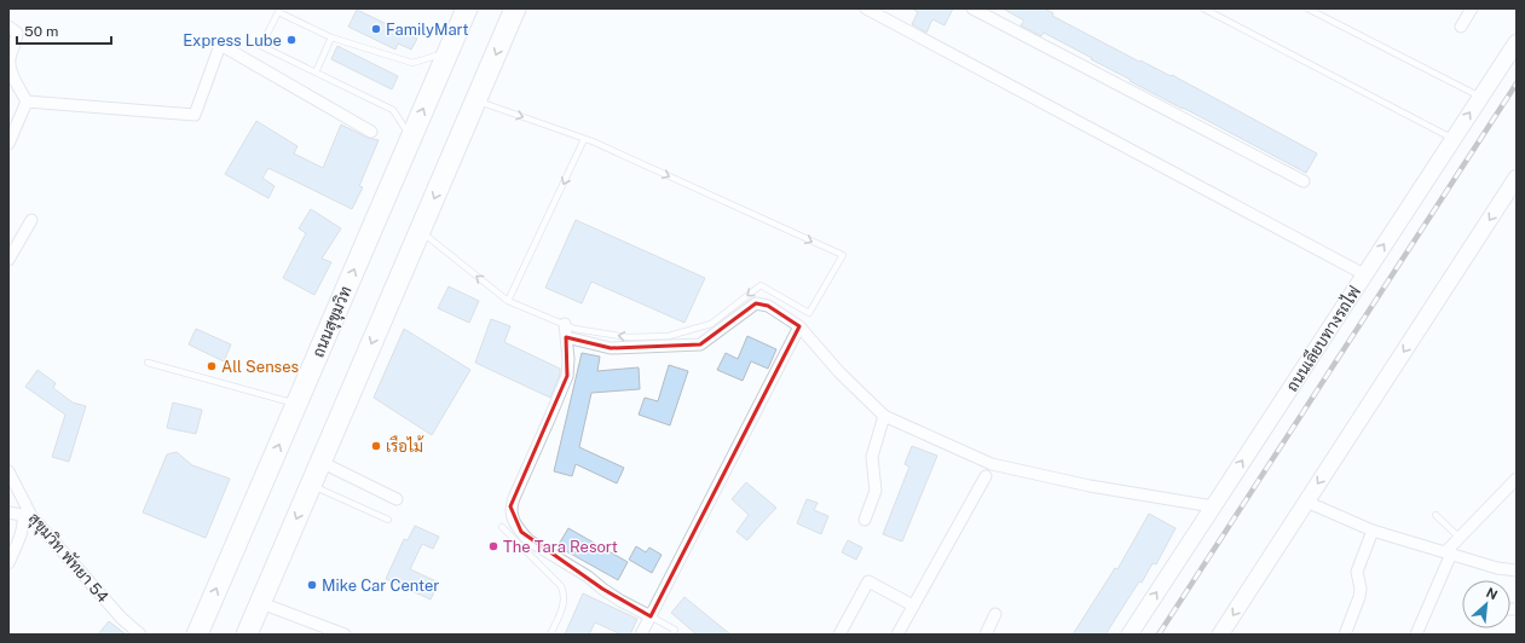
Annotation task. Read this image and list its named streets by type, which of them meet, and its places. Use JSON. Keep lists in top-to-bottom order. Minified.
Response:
{"streets":{"highway":["ถนนสุขุมวิท"],"street":["ถนนเลียบทางรถไฟ","สุขุมวิท พัทยา 54"]},"places":["FamilyMart","Express Lube","All Senses","เรือไม้","The Tara Resort","Mike Car Center"],"scale_bar":"50 m","north":"top right"}
